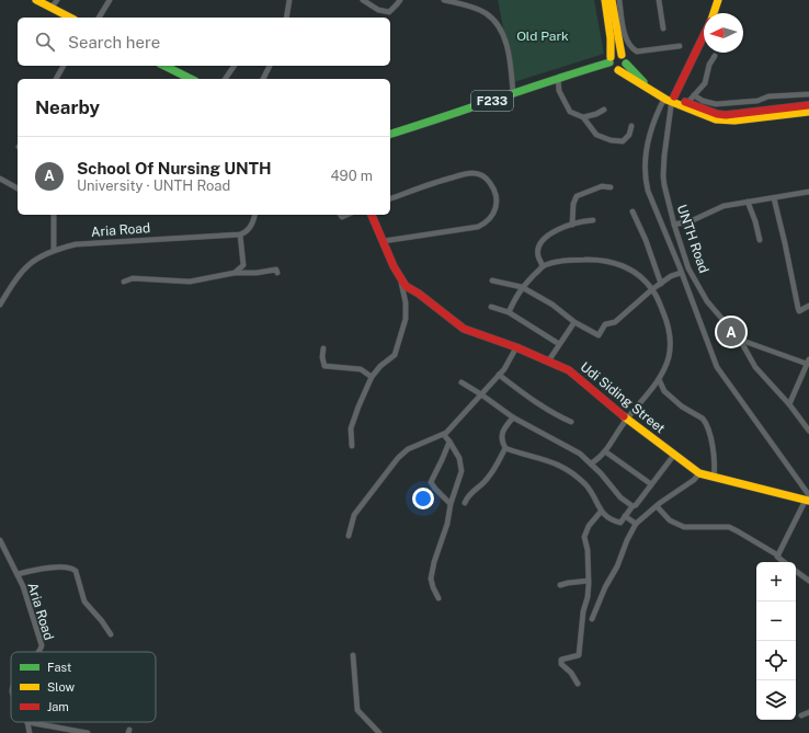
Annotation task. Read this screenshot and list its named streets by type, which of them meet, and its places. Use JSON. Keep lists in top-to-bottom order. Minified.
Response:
{"streets":{"main road":["F233","Udi Siding Street"],"street":["Aria Road","UNTH Road"]},"parks":["Old Park"],"legend":["Fast","Slow","Jam"],"north":"left","page":{"search":"Search here","heading":"Nearby","list":[{"mark":"A","name":"School Of Nursing UNTH","note":"University · UNTH Road","value":"490 m"}],"pins":"A","map_buttons":["+","−"]}}
